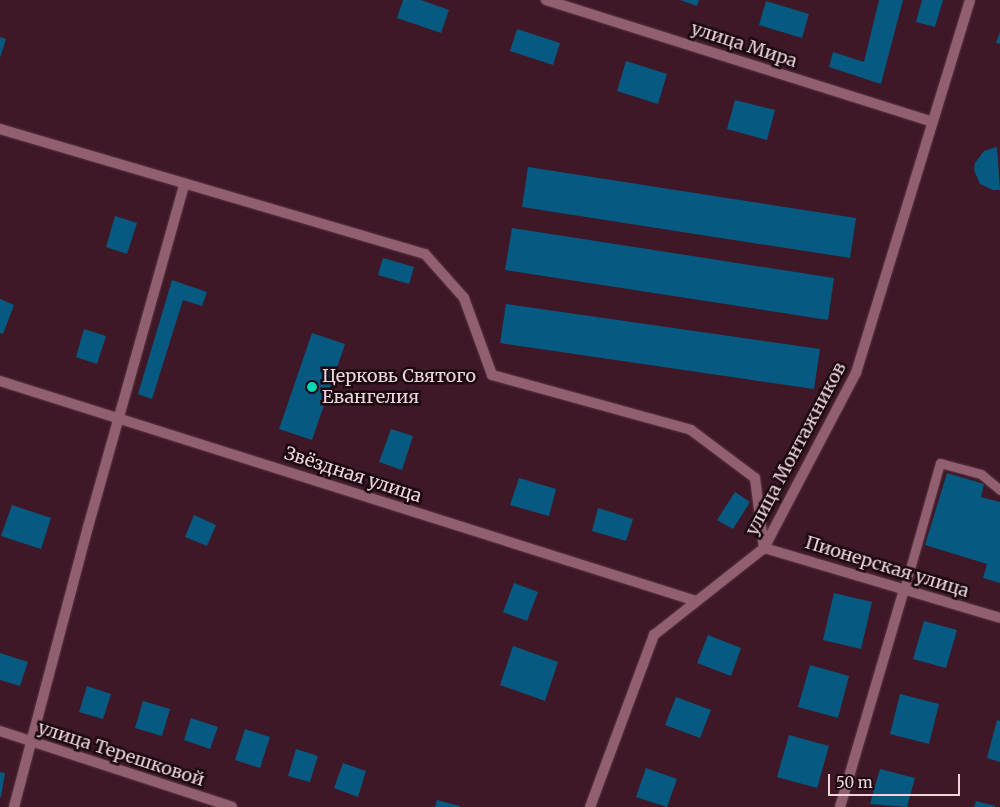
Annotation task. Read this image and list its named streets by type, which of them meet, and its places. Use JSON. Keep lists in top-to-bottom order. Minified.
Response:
{"streets":{"street":["улица Мира","улица Монтажников","Звёздная улица","Пионерская улица","улица Терешковой"]},"crossings":[["улица Мира","улица Монтажников"],["улица Монтажников","Звёздная улица"],["улица Монтажников","Пионерская улица"]],"places":["Церковь Святого Евангелия"],"scale_bar":"50 m"}
